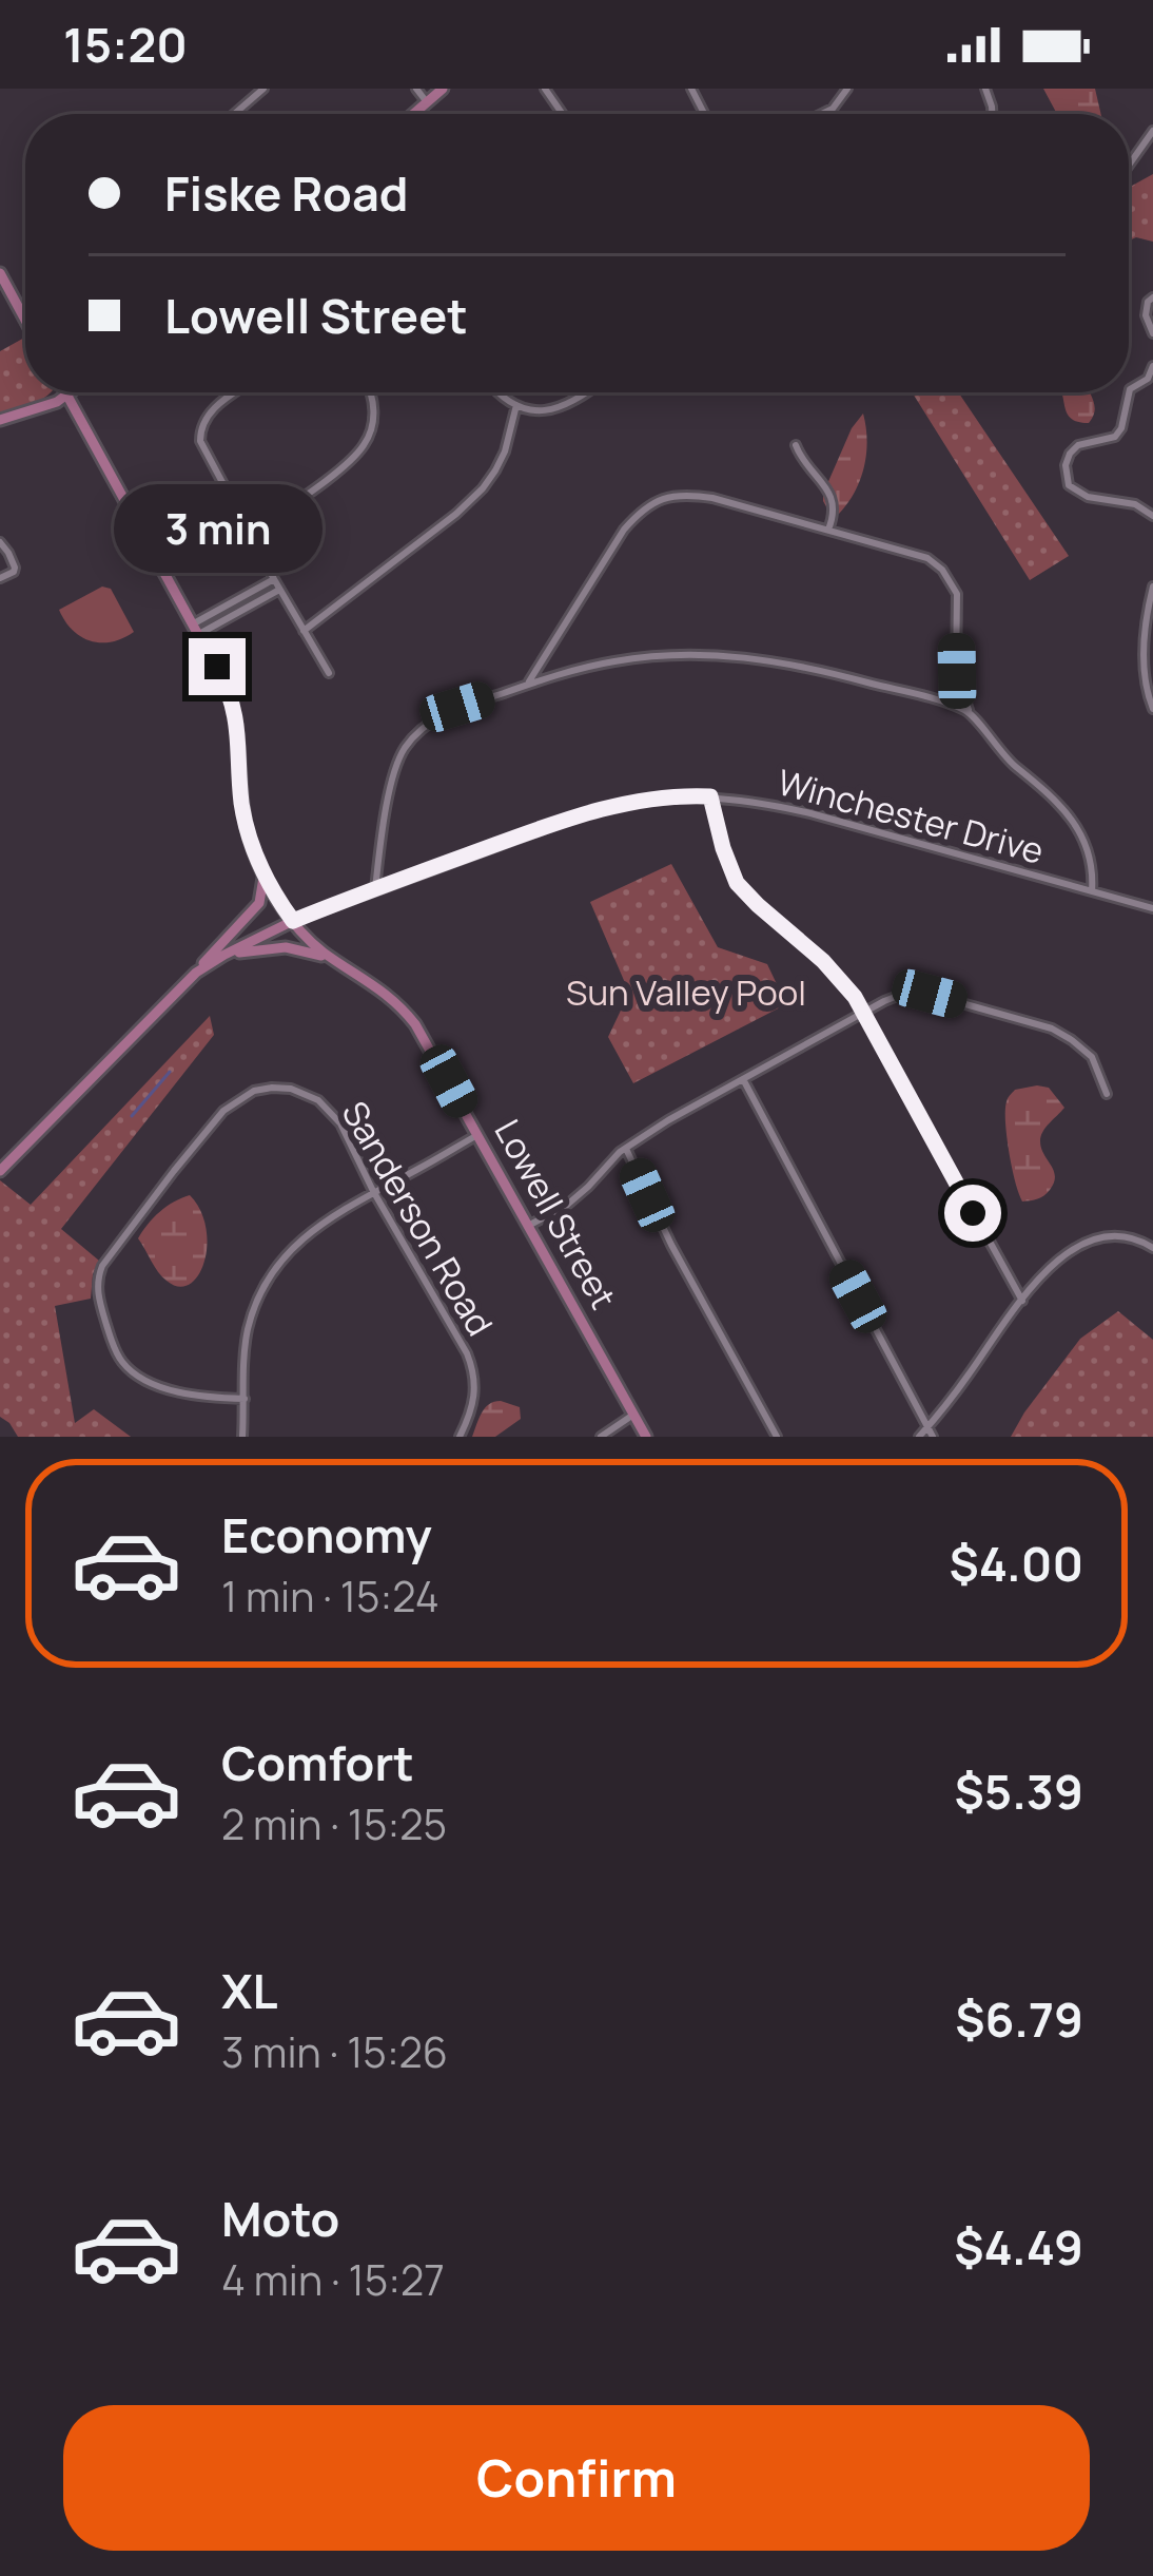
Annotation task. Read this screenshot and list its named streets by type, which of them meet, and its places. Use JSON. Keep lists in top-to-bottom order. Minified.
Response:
{"streets":{"main road":["Lowell Street"],"street":["Winchester Drive","Sanderson Road"]},"crossings":[["Winchester Drive","Lowell Street"]],"parks":["Sun Valley Pool"],"page":{"status":"15:20","banner":["Fiske Road","Lowell Street"],"bubble":"3 min","list":[{"name":"Economy","note":"1 min · 15:24","value":"$4.00"},{"name":"Comfort","note":"2 min · 15:25","value":"$5.39"},{"name":"XL","note":"3 min · 15:26","value":"$6.79"},{"name":"Moto","note":"4 min · 15:27","value":"$4.49"}],"buttons":"Confirm"}}
